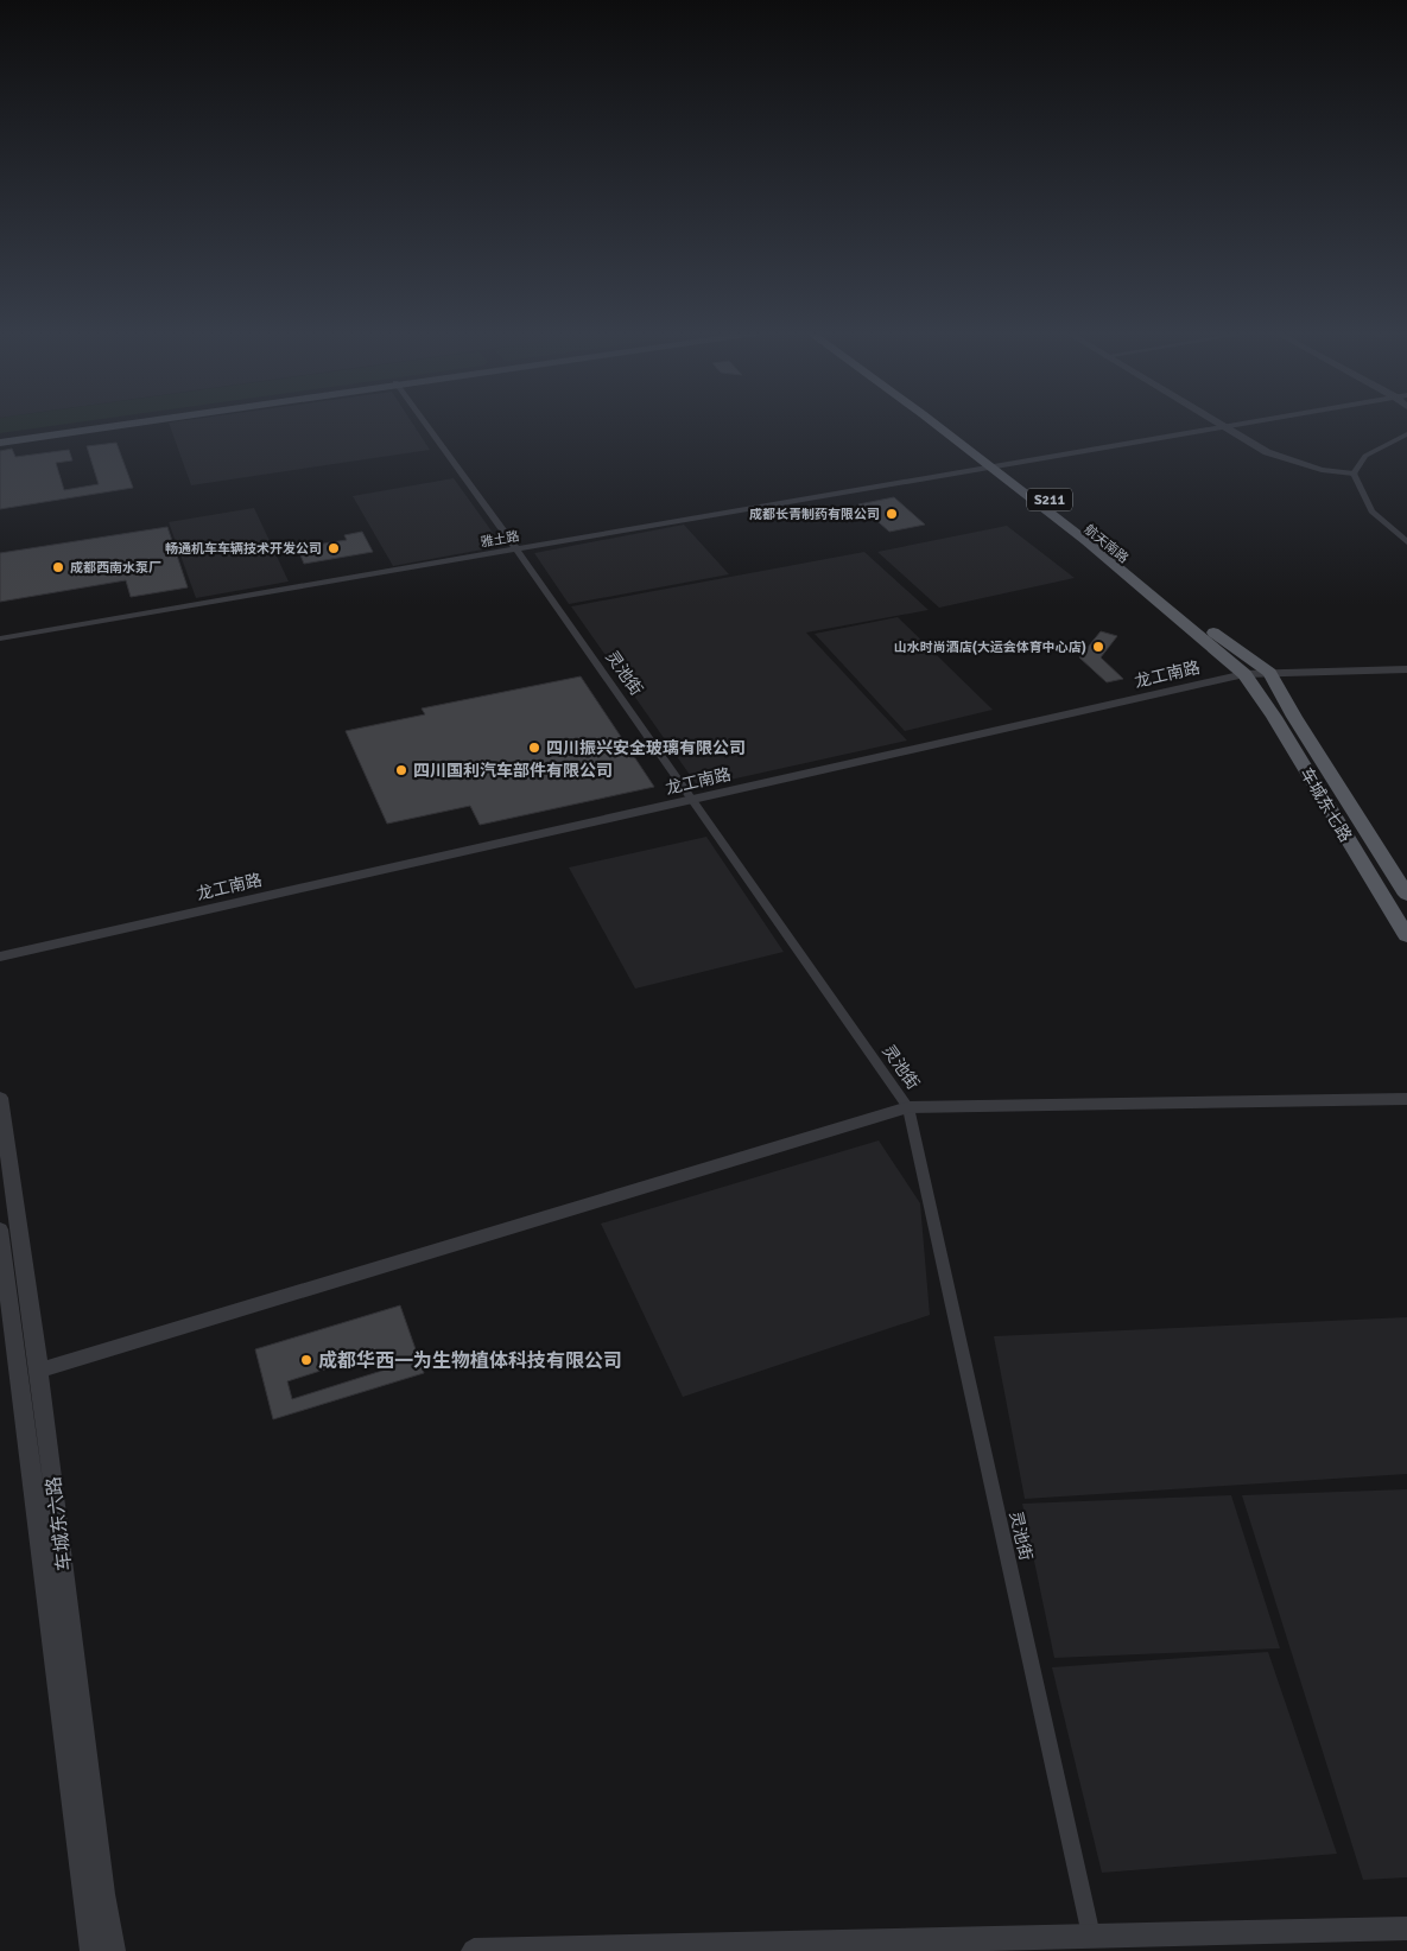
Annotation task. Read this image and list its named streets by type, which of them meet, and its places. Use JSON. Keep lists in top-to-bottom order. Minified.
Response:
{"streets":{"main road":["S211","航天南路","车城东七路"],"street":["雅土路","灵池街","龙工南路","车城东六路"]},"crossings":[["雅土路","航天南路"],["雅土路","灵池街"],["航天南路","龙工南路"],["航天南路","车城东七路"],["灵池街","龙工南路"],["龙工南路","车城东七路"]],"places":["成都长青制药有限公司","畅通机车车辆技术开发公司","成都西南水泵厂","山水时尚酒店(大运会体育中心店)","四川振兴安全玻璃有限公司","四川国利汽车部件有限公司","成都华西一为生物植体科技有限公司"]}
